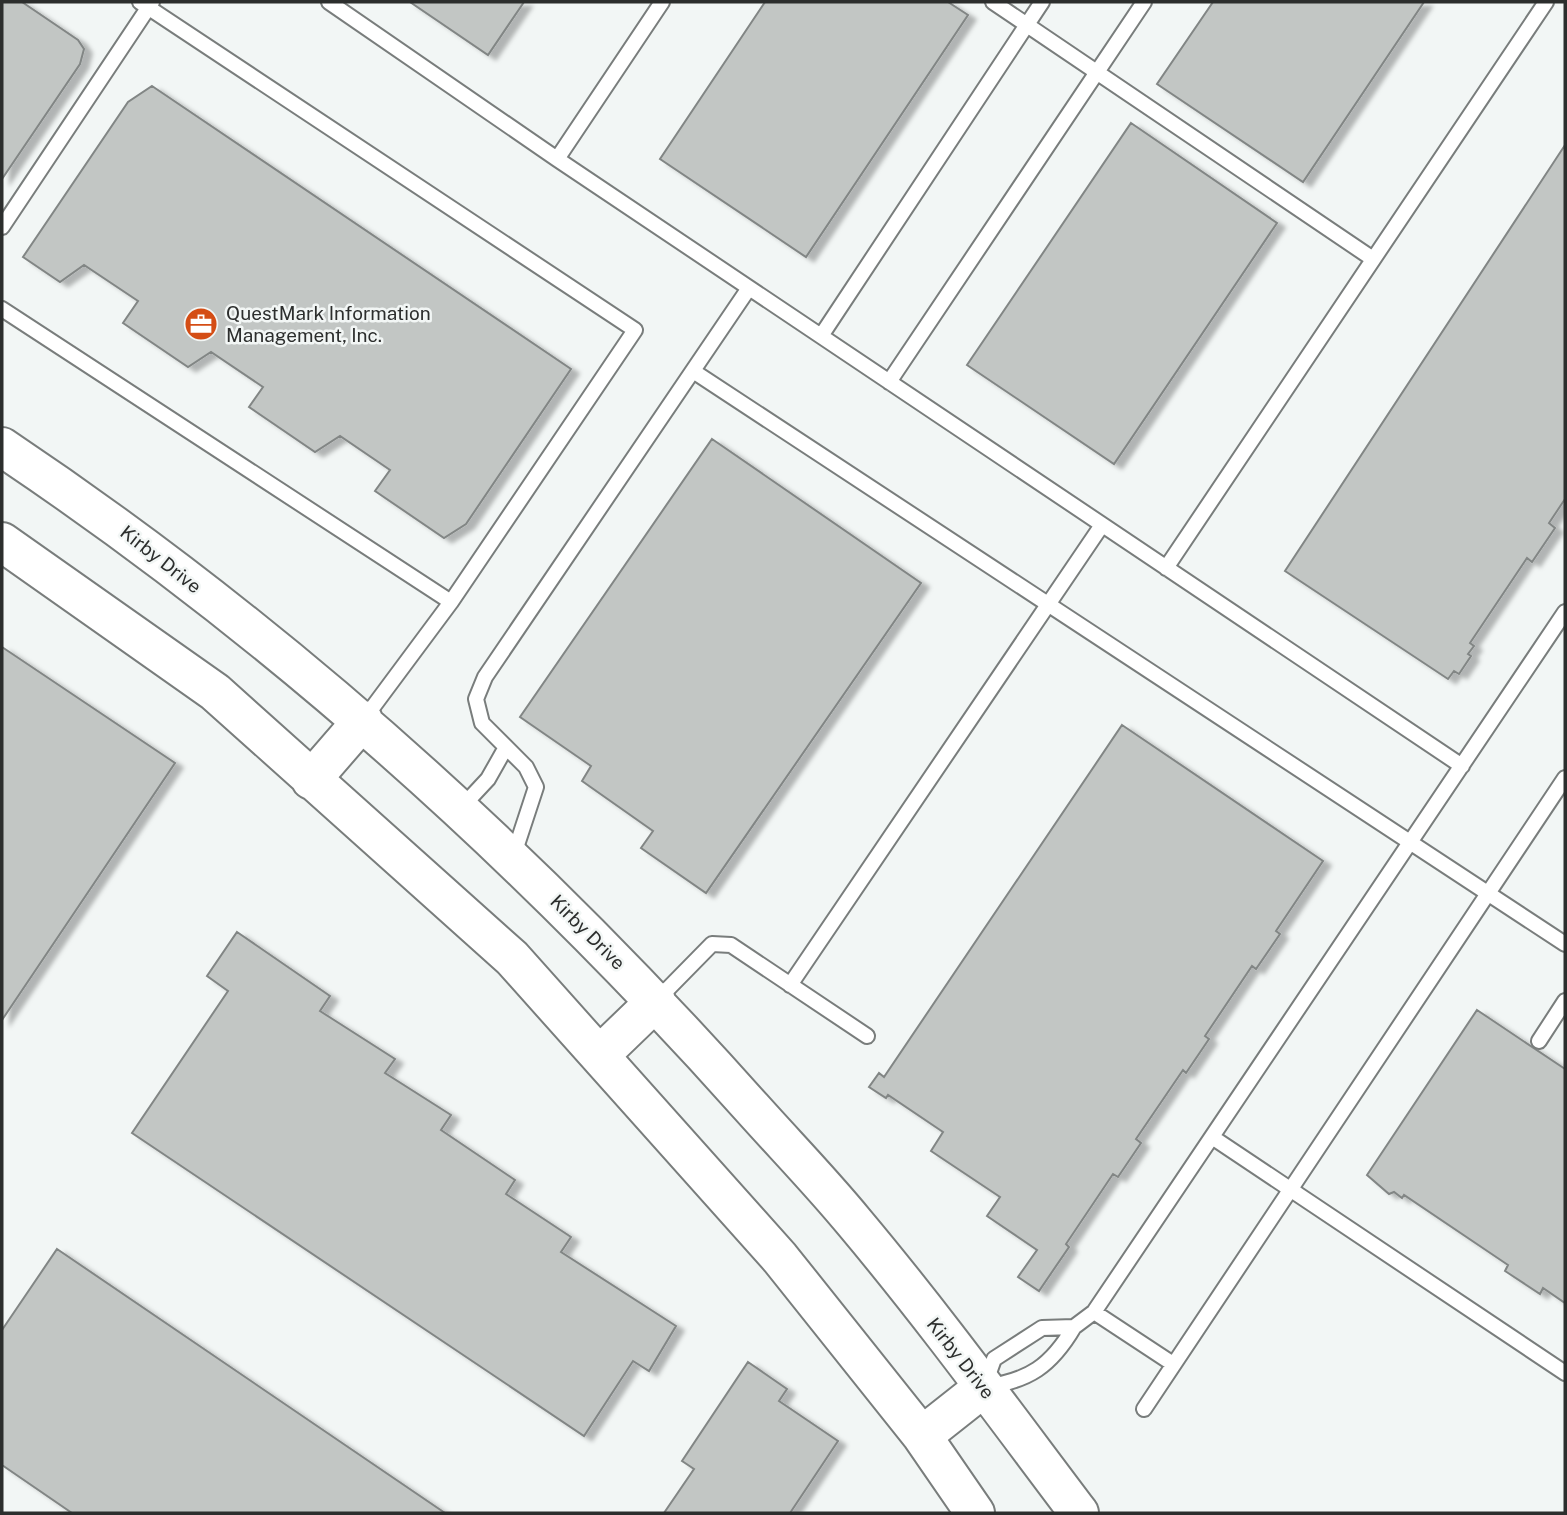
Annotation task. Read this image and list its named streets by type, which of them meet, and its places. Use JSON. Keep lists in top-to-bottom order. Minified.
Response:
{"streets":{"main road":["Kirby Drive"]},"places":{"office":["QuestMark Information Management, Inc."]}}
